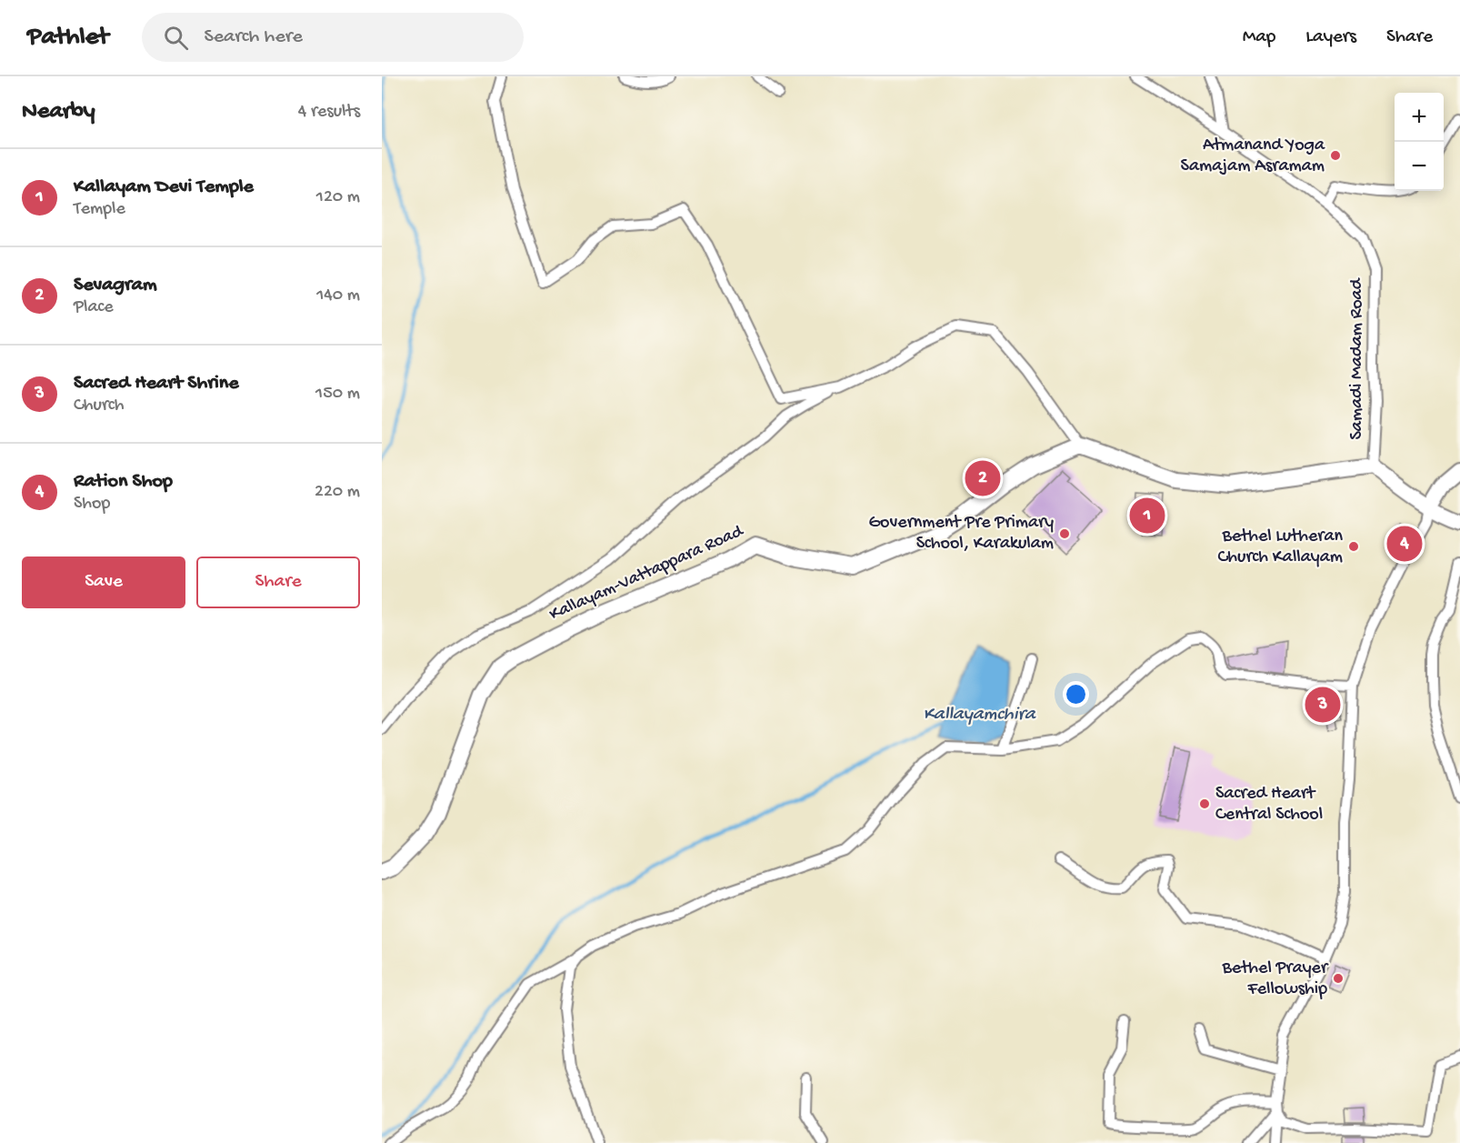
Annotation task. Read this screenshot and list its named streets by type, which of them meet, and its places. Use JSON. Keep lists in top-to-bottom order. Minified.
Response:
{"streets":{"street":["Samadi Madam Road","Kallayam-Vattappara Road"]},"water":["Kallayamchira"],"places":["Atmanand Yoga Samajam Asramam","Government Pre Primary School, Karakulam","Bethel Lutheran Church Kallayam","Sacred Heart Central School","Bethel Prayer Fellowship"],"page":{"header":"Pathlet","search":"Search here","nav":["Map","Layers","Share"],"heading":["Nearby","4 results"],"map_buttons":["+","−"],"list":[{"mark":"1","name":"Kallayam Devi Temple","note":"Temple","value":"120 m"},{"mark":"2","name":"Sevagram","note":"Place","value":"140 m"},{"mark":"3","name":"Sacred Heart Shrine","note":"Church","value":"150 m"},{"mark":"4","name":"Ration Shop","note":"Shop","value":"220 m"}],"pins":["2","1","4","3"],"buttons":["Save","Share"]}}
